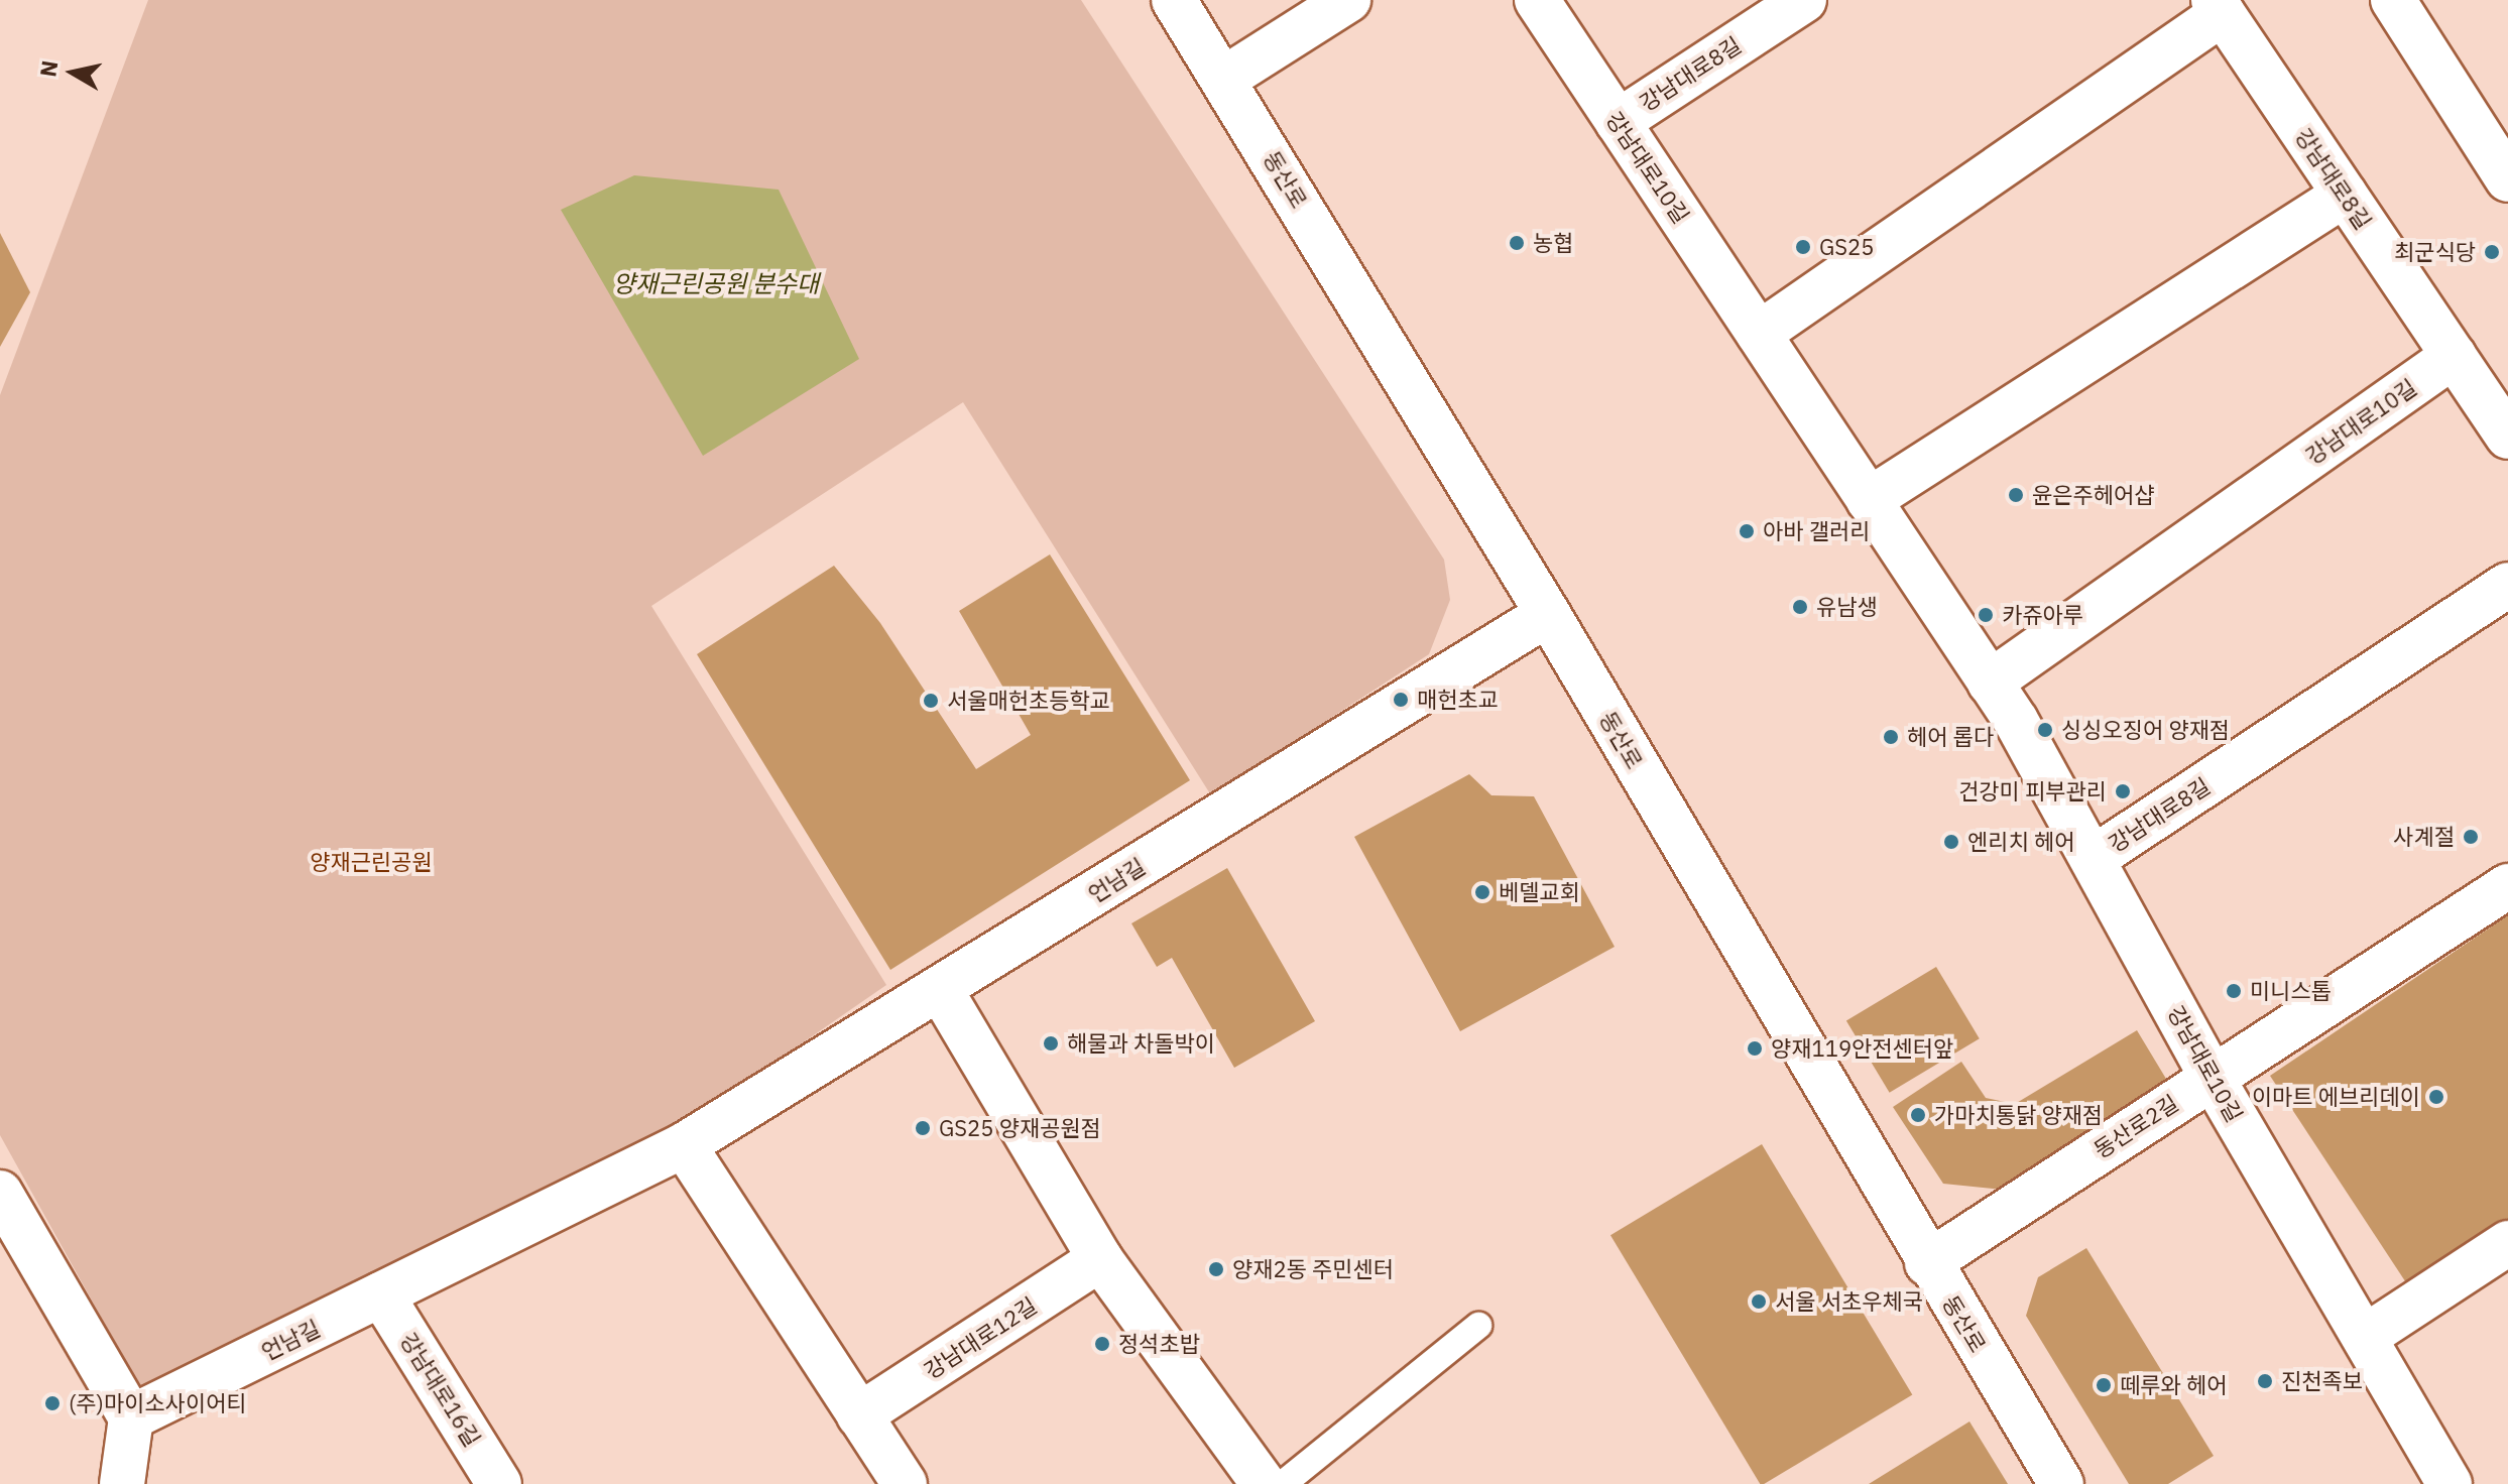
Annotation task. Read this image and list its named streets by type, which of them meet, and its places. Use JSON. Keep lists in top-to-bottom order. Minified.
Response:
{"streets":{"street":["강남대로8길","강남대로10길","동산로","언남길","동산로2길","강남대로12길","강남대로16길"]},"crossings":[["강남대로8길","강남대로10길"],["강남대로10길","동산로2길"],["동산로","언남길"],["동산로","동산로2길"],["언남길","강남대로16길"]],"water":["양재근린공원 분수대"],"parks":["양재근린공원"],"places":["농협","GS25","최군식당","윤은주헤어샵","아바 갤러리","유남생","카쥬아루","매헌초교","서울매헌초등학교","싱싱오징어 양재점","헤어 롭다","건강미 피부관리","사계절","엔리치 헤어","베델교회","미니스톱","해물과 차돌박이","양재119안전센터앞","이마트 에브리데이","가마치통닭 양재점","GS25 양재공원점","양재2동 주민센터","서울 서초우체국","정석초밥","진천족보","떼루와 헤어","(주)마이소사이어티"],"north":"left"}
